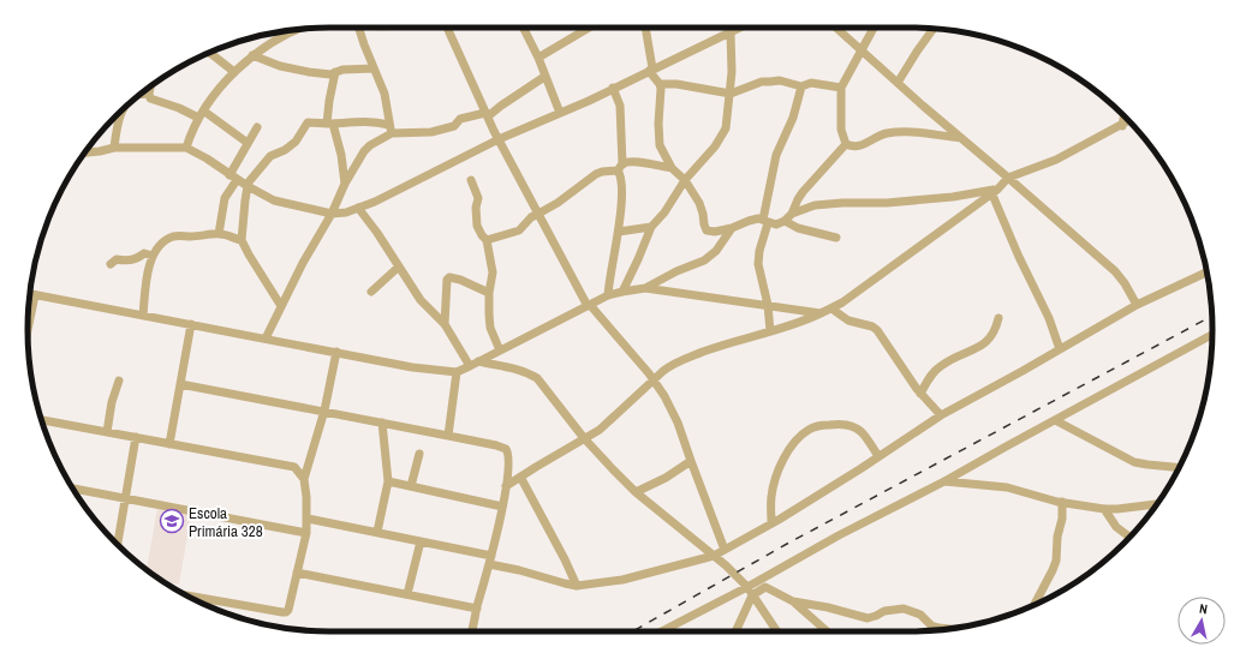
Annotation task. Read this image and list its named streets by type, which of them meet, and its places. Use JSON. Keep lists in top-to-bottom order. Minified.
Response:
{"places":{"school or university":["Escola Primária 328"]},"north":"top"}
